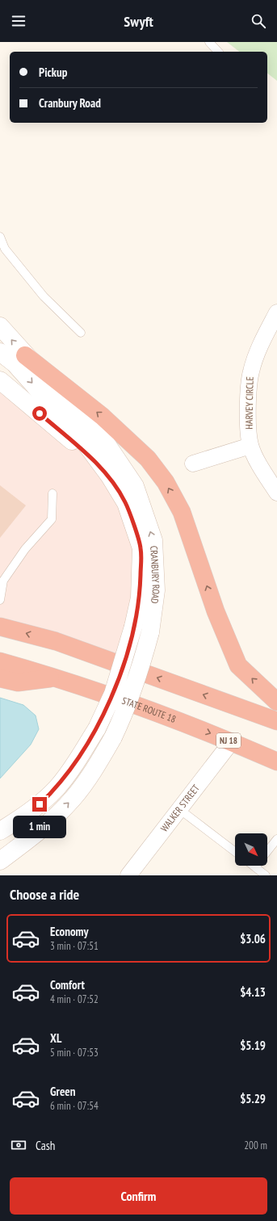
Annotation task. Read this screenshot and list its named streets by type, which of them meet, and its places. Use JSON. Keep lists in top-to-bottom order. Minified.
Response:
{"streets":{"highway":["STATE ROUTE 18","NJ 18"],"main road":["CRANBURY ROAD"],"street":["HARVEY CIRCLE","WALKER STREET"]},"crossings":[["STATE ROUTE 18","WALKER STREET"]],"north":"bottom right","page":{"header":"Swyft","banner":["Pickup","Cranbury Road"],"bubble":"1 min","heading":"Choose a ride","list":[{"name":"Economy","note":"3 min · 07:51","value":"$3.06"},{"name":"Comfort","note":"4 min · 07:52","value":"$4.13"},{"name":"XL","note":"5 min · 07:53","value":"$5.19"},{"name":"Green","note":"6 min · 07:54","value":"$5.29"}],"pay":["Cash","200 m"],"buttons":"Confirm"}}
